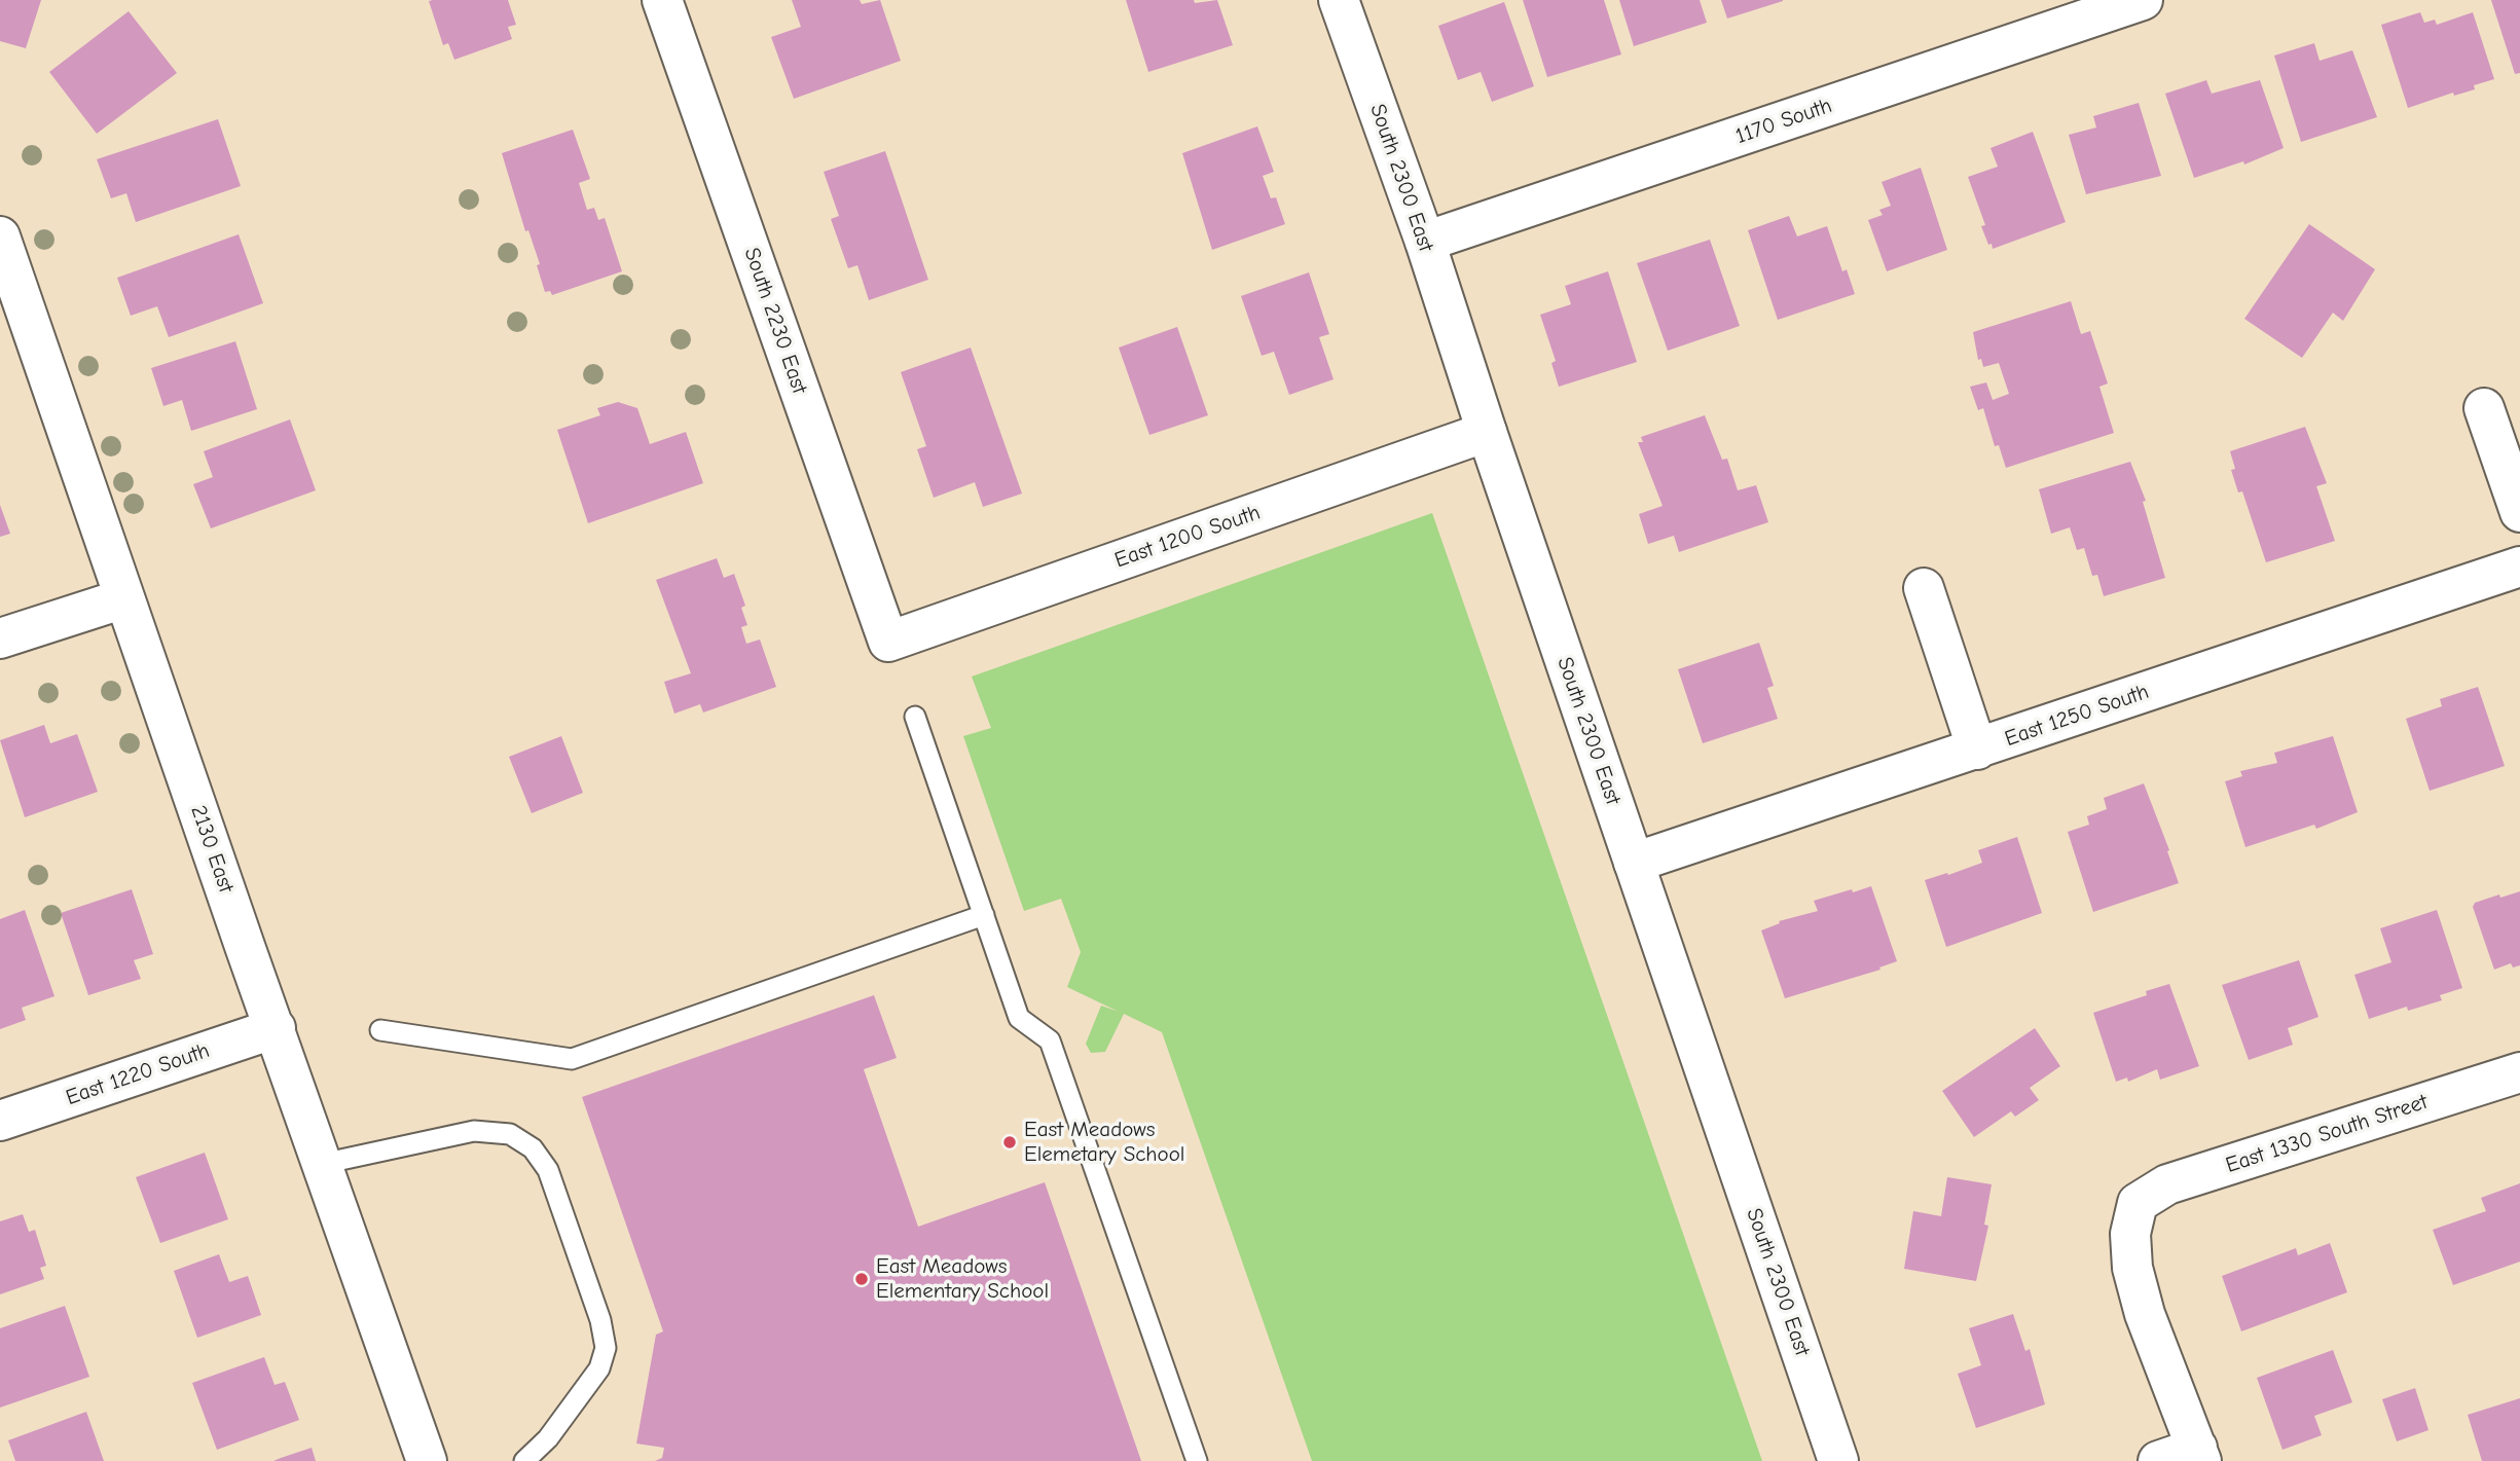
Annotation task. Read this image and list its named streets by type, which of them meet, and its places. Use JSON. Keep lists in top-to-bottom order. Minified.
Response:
{"streets":{"street":["1170 South","South 2300 East","South 2230 East","East 1200 South","East 1250 South","2130 East","East 1220 South","East 1330 South Street"]},"crossings":[["1170 South","South 2300 East"],["South 2300 East","East 1200 South"],["South 2300 East","East 1250 South"],["South 2230 East","East 1200 South"],["2130 East","East 1220 South"]],"places":["East Meadows Elemetary School","East Meadows Elementary School"]}
